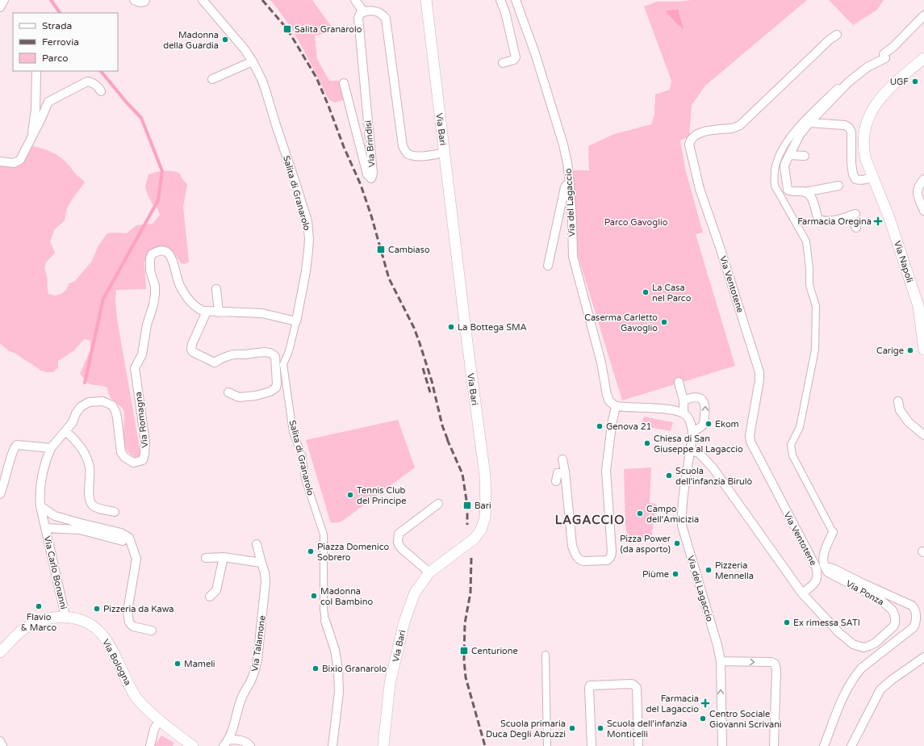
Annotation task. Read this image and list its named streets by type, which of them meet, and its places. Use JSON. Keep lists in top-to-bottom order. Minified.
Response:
{"streets":{"street":["Via Bari","Via Brindisi","Salita di Granarolo","Via del Lagaccio","Via Napoli","Via Ventotene","Via Romagna","Via Carlo Bonanni","Via Ponza","Via Talamone","Via Bologna"]},"crossings":[["Via del Lagaccio","Via Ponza"],["Via Ventotene","Via Ponza"],["Via Romagna","Via Carlo Bonanni"],["Via Carlo Bonanni","Via Bologna"]],"districts":["LAGACCIO"],"parks":["Parco Gavoglio"],"places":{"transit":["Salita Granarolo","Cambiaso","Bari","Centurione"],"other":["Madonna della Guardia","UGF","La Casa nel Parco","Caserma Carletto Gavoglio","La Bottega SMA","Carige","Ekom","Genova 21","Chiesa di San Giuseppe al Lagaccio","Scuola dell'infanzia Birulò","Tennis Club del Principe","Campo dell'Amicizia","Pizza Power (da asporto)","Piazza Domenico Sobrero","Pizzeria Mennella","Piùme","Madonna col Bambino","Flavio & Marco","Pizzeria da Kawa","Ex rimessa SATI","Mameli","Bixio Granarolo","Centro Sociale Giovanni Scrivani","Scuola primaria Duca Degli Abruzzi","Scuola dell'infanzia Monticelli"],"health":["Farmacia Oregina","Farmacia del Lagaccio"]},"legend":["Strada","Ferrovia","Parco"]}
